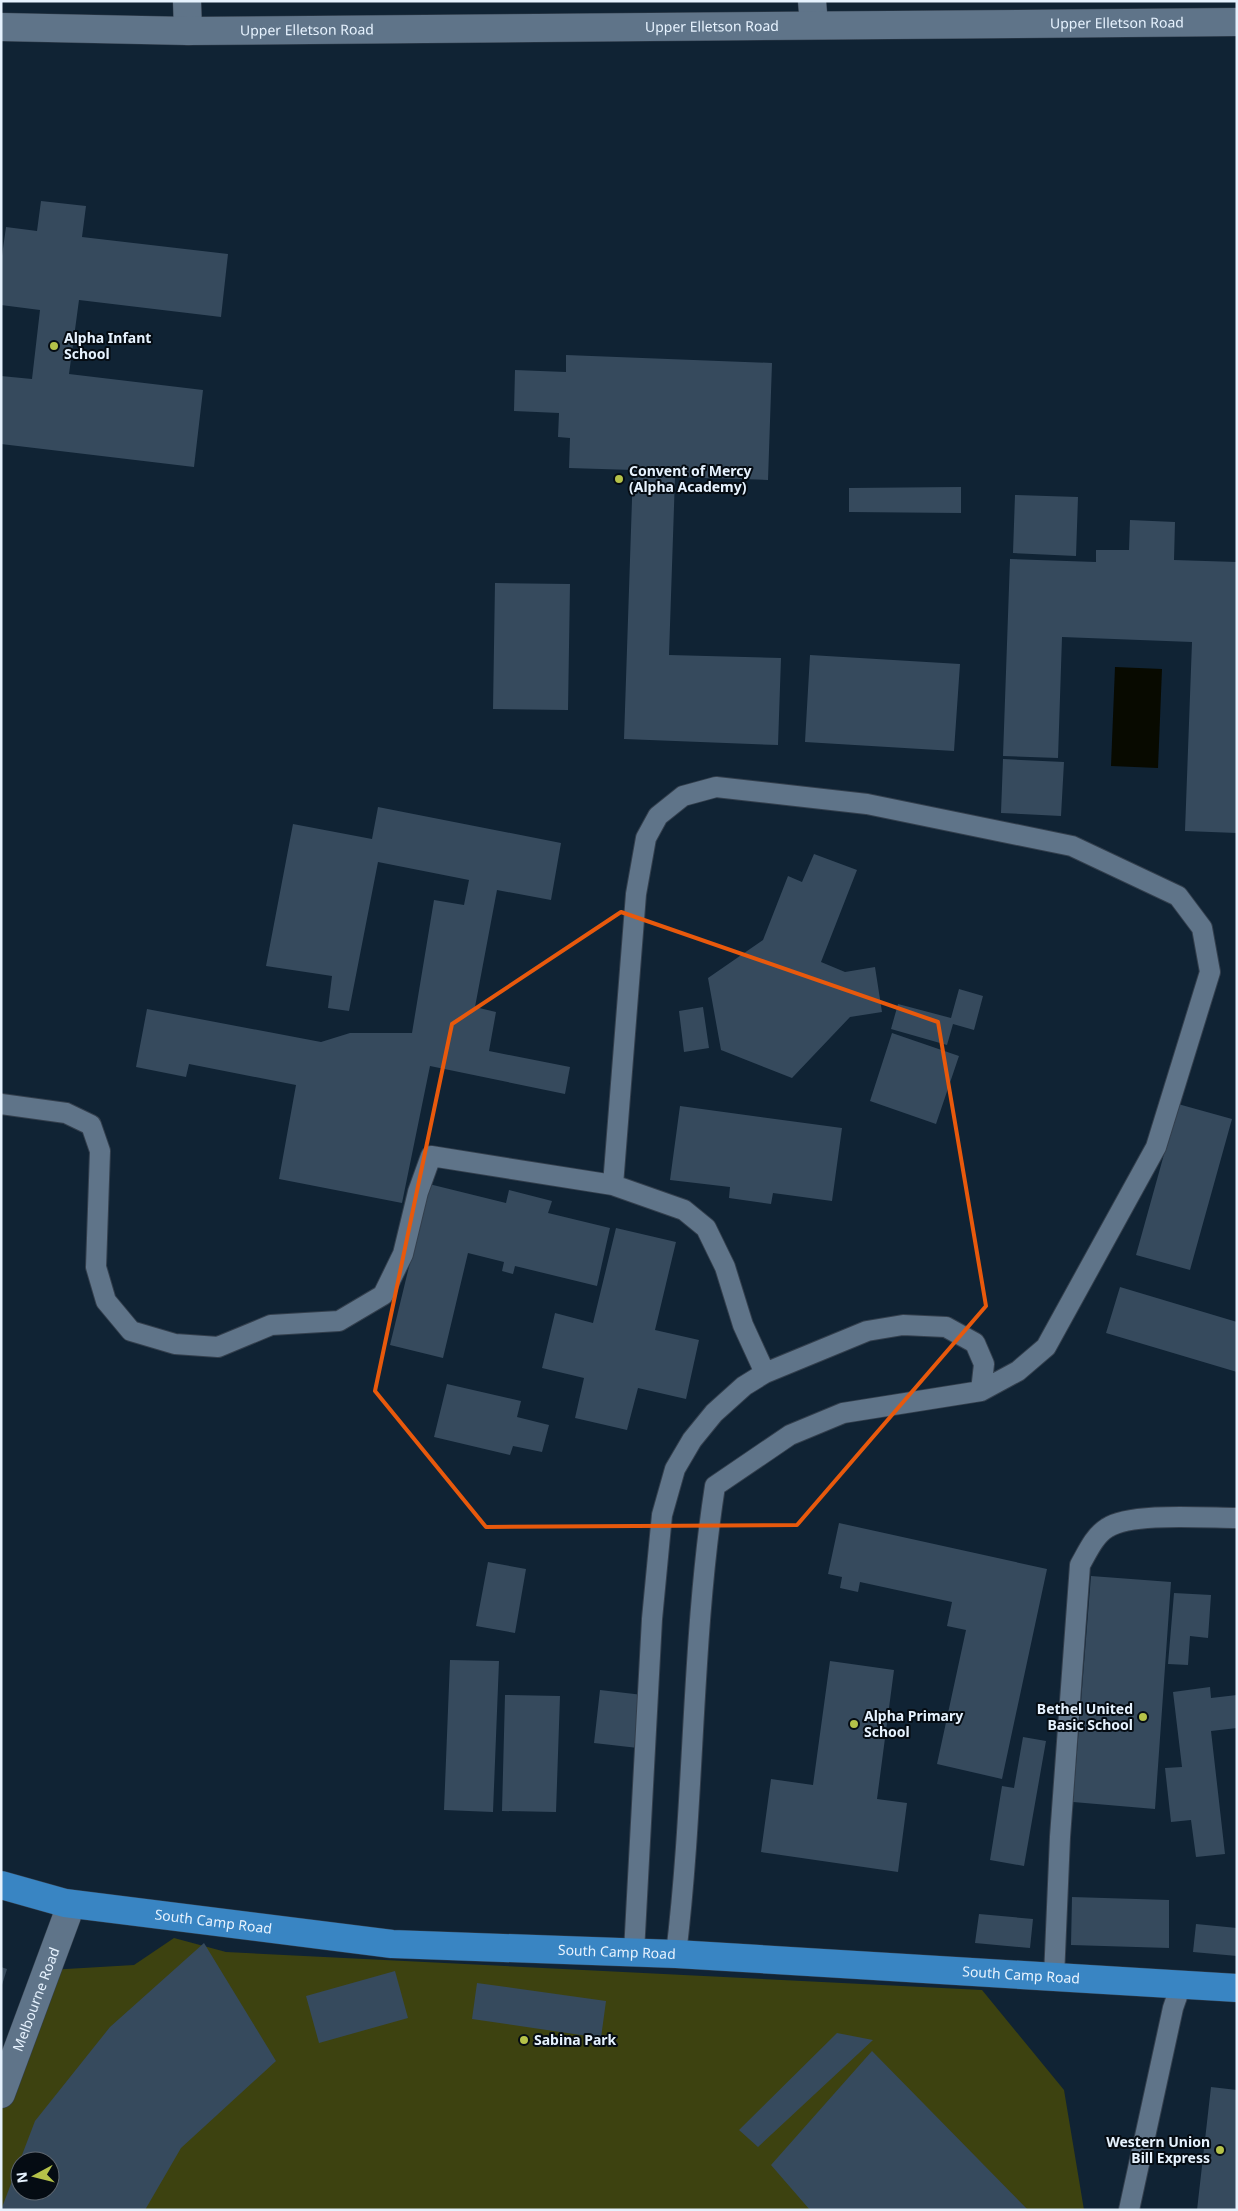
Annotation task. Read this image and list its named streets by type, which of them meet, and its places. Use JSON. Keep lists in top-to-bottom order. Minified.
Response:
{"streets":{"main road":["South Camp Road"],"street":["Upper Elletson Road","Melbourne Road"]},"crossings":[["South Camp Road","Melbourne Road"]],"places":["Alpha Infant School","Convent of Mercy (Alpha Academy)","Bethel United Basic School","Alpha Primary School","Sabina Park","Western Union Bill Express"],"north":"left"}
